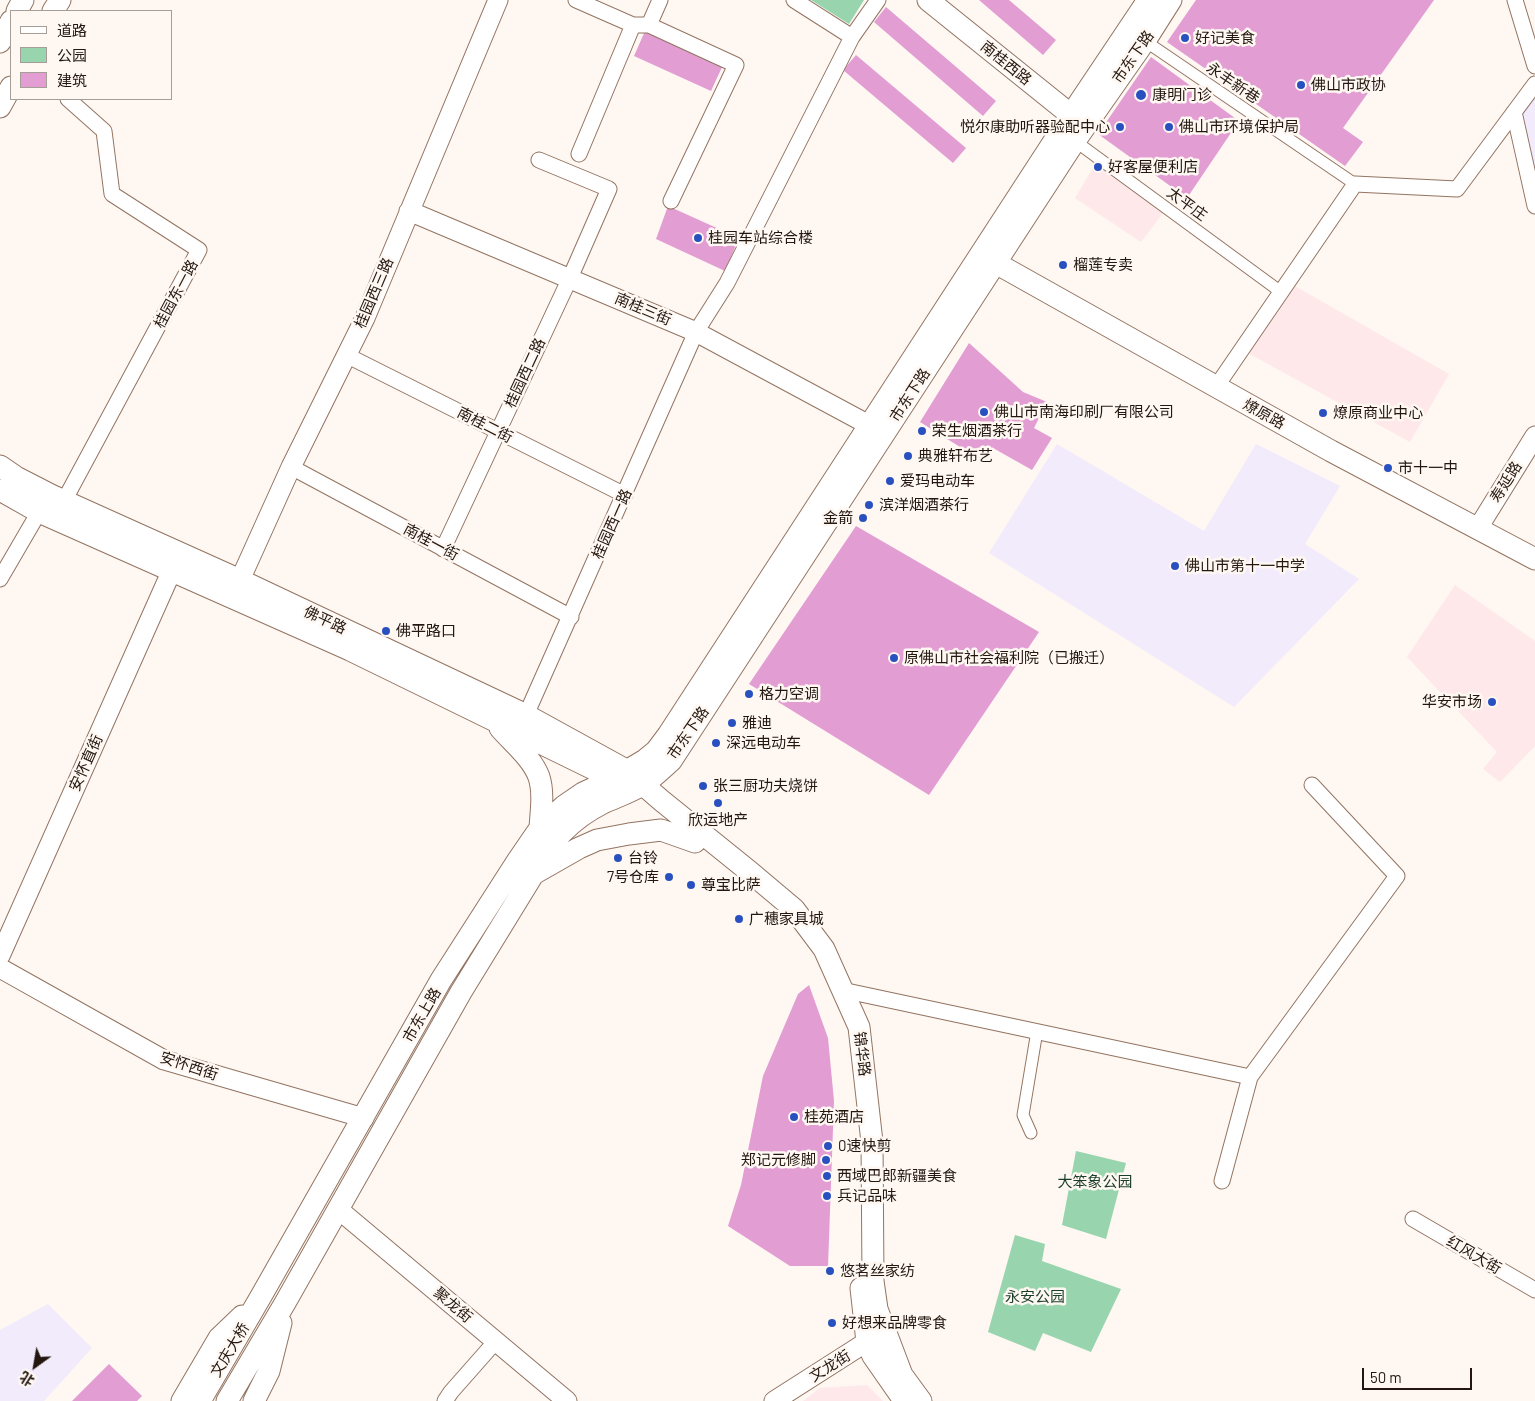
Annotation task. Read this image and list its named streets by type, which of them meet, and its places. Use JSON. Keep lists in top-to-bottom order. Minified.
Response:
{"streets":{"main road":["市东下路","南桂西路","燎原路","佛平路","市东上路","锦华路","文庆大桥"],"street":["永丰新巷","太平庄","桂园西三路","桂园东一路","南桂三街","桂园西二路","南桂二街","寿延路","桂园西一路","南桂一街","安怀直街","安怀西街","红风大街","聚龙街","文龙街"]},"crossings":[["市东下路","南桂西路"],["市东下路","永丰新巷"],["市东下路","太平庄"],["市东下路","南桂三街"],["市东下路","燎原路"],["市东下路","佛平路"],["市东下路","市东上路"],["市东下路","锦华路"],["南桂西路","太平庄"],["桂园西三路","南桂三街"],["桂园西三路","南桂二街"],["桂园西三路","南桂一街"],["桂园西三路","佛平路"],["桂园东一路","佛平路"],["南桂三街","桂园西二路"],["南桂三街","桂园西一路"],["桂园西二路","南桂二街"],["桂园西二路","南桂一街"],["燎原路","寿延路"],["南桂二街","桂园西一路"],["桂园西一路","南桂一街"],["桂园西一路","佛平路"],["佛平路","安怀直街"],["佛平路","市东上路"],["佛平路","锦华路"],["市东上路","锦华路"],["市东上路","安怀西街"],["市东上路","聚龙街"],["市东上路","文庆大桥"],["锦华路","文龙街"]],"parks":["大笨象公园","永安公园"],"places":["好记美食","佛山市政协","康明门诊","悦尔康助听器验配中心","佛山市环境保护局","好客屋便利店","桂园车站综合楼","榴莲专卖","佛山市南海印刷厂有限公司","燎原商业中心","荣生烟酒茶行","典雅轩布艺","市十一中","爱玛电动车","滨洋烟酒茶行","金箭","佛山市第十一中学","佛平路口","原佛山市社会福利院（已搬迁）","格力空调","华安市场","雅迪","深远电动车","张三厨功夫烧饼","欣运地产","台铃","7号仓库","尊宝比萨","广穗家具城","桂苑酒店","0速快剪","郑记元修脚","西域巴郎新疆美食","兵记品味","悠茗丝家纺","好想来品牌零食"],"legend":["道路","公园","建筑"],"scale_bar":"50 m","north":"bottom left"}
